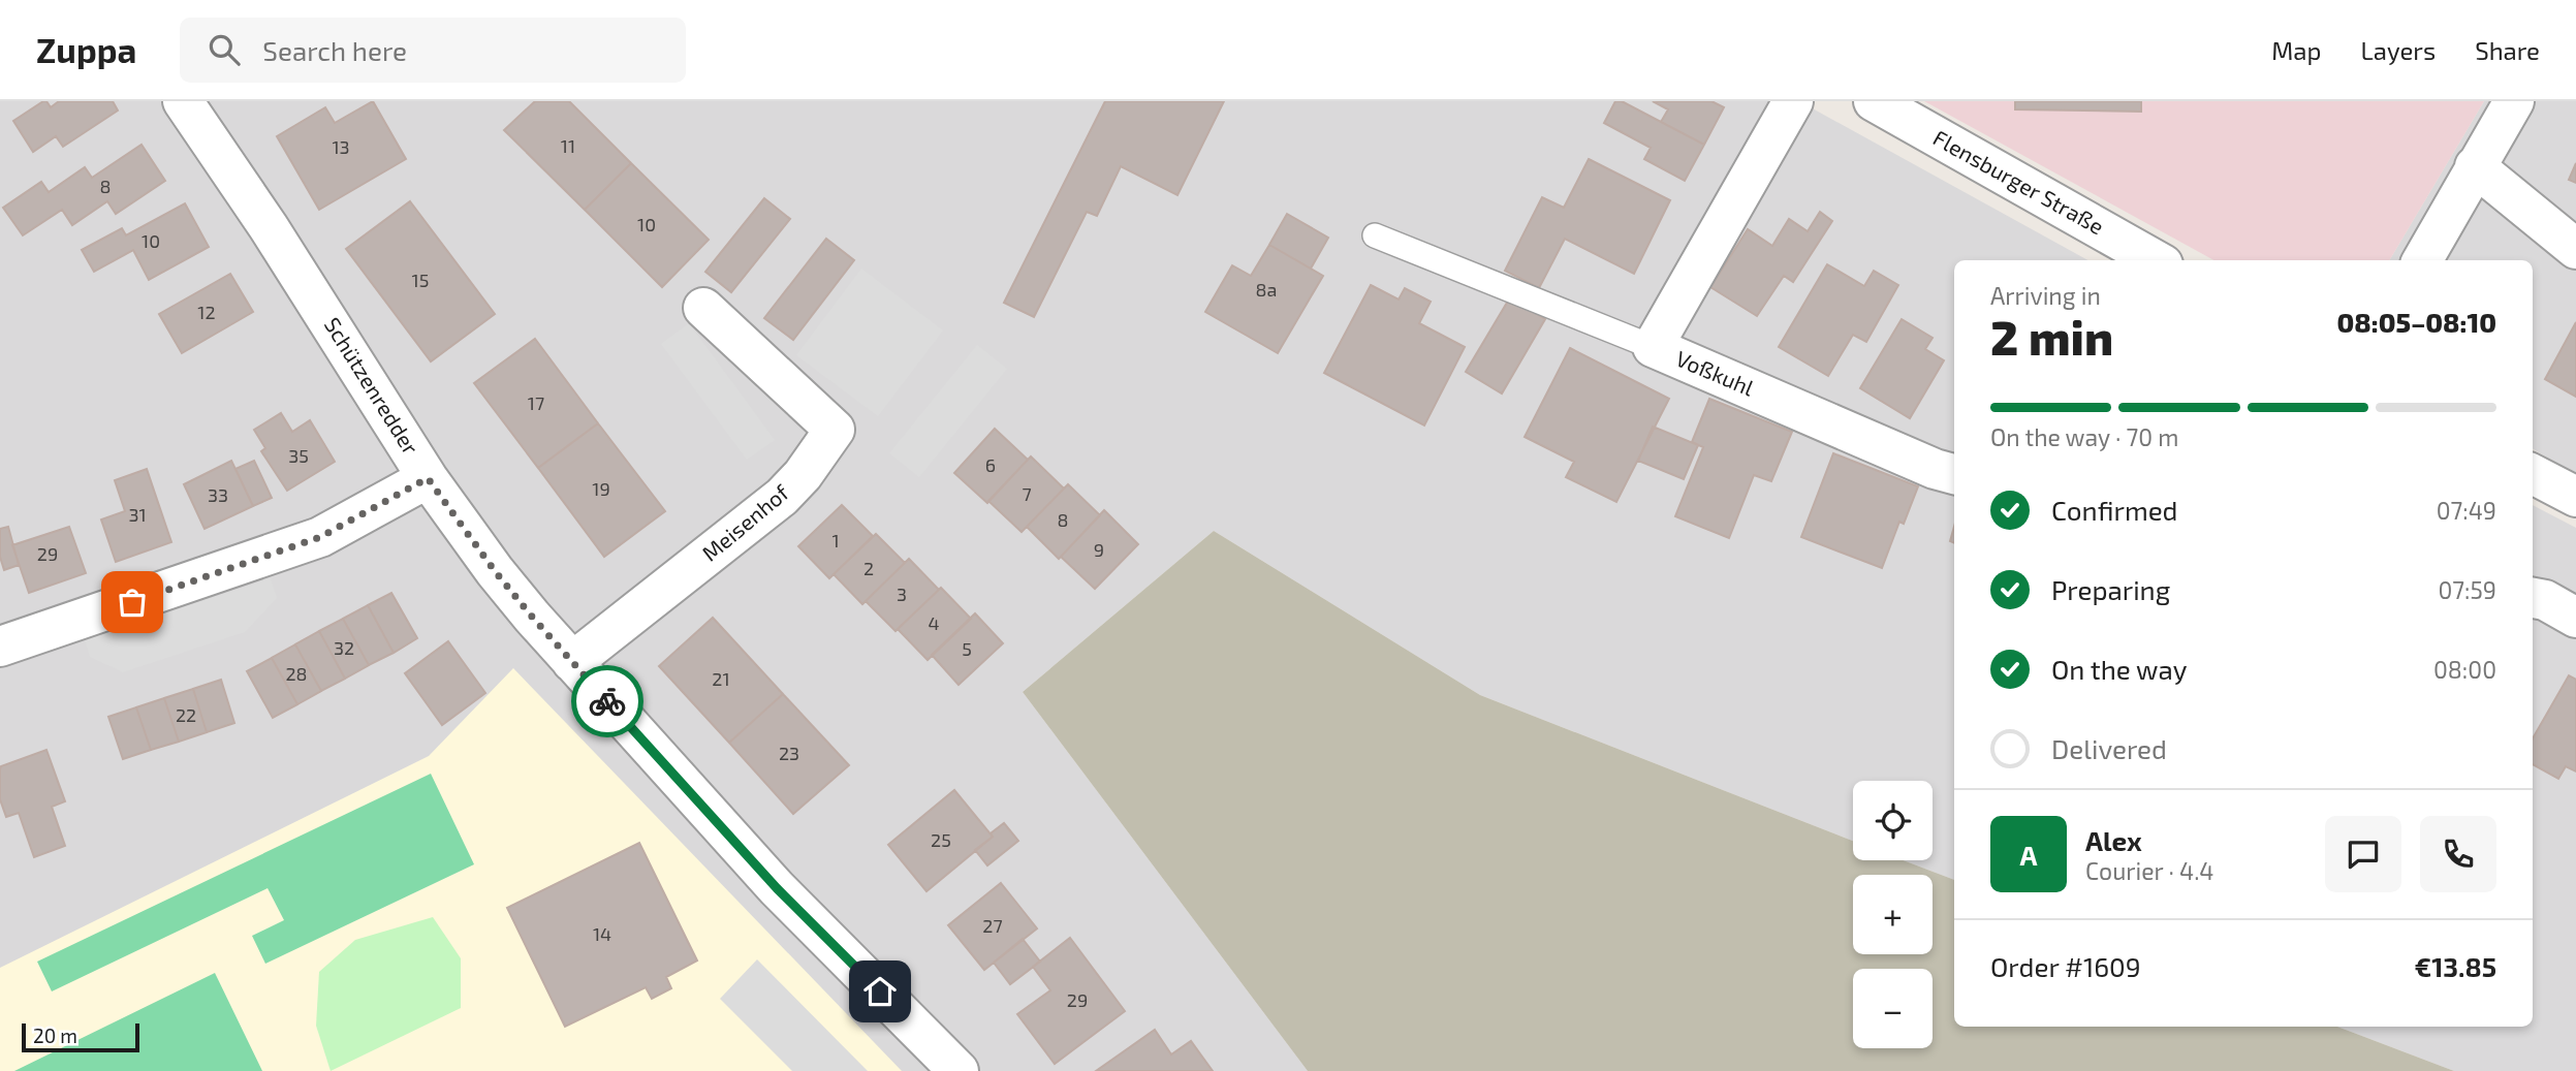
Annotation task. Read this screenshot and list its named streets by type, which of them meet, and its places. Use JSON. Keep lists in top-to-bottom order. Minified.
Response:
{"streets":{"street":["Flensburger Straße","Voßkuhl","Schützenredder","Meisenhof"]},"crossings":[["Schützenredder","Meisenhof"]],"house_numbers":["11","13","8","10","10","15","8a","12","17","35","6","19","7","33","31","8","1","9","29","2","3","4","32","5","28","21","22","23","25","27","14","29"],"scale_bar":"20 m","page":{"header":"Zuppa","search":"Search here","nav":["Map","Layers","Share"],"heading":["2 min","Arriving in","08:05–08:10"],"panel":["Alex","Courier · 4.4","Order #1609","€13.85"],"bar":"On the way · 70 m","list":[["Confirmed","07:49"],["Preparing","07:59"],["On the way","08:00"],"Delivered"],"map_buttons":["+","−"],"round":"A","scale":"20 m"}}
